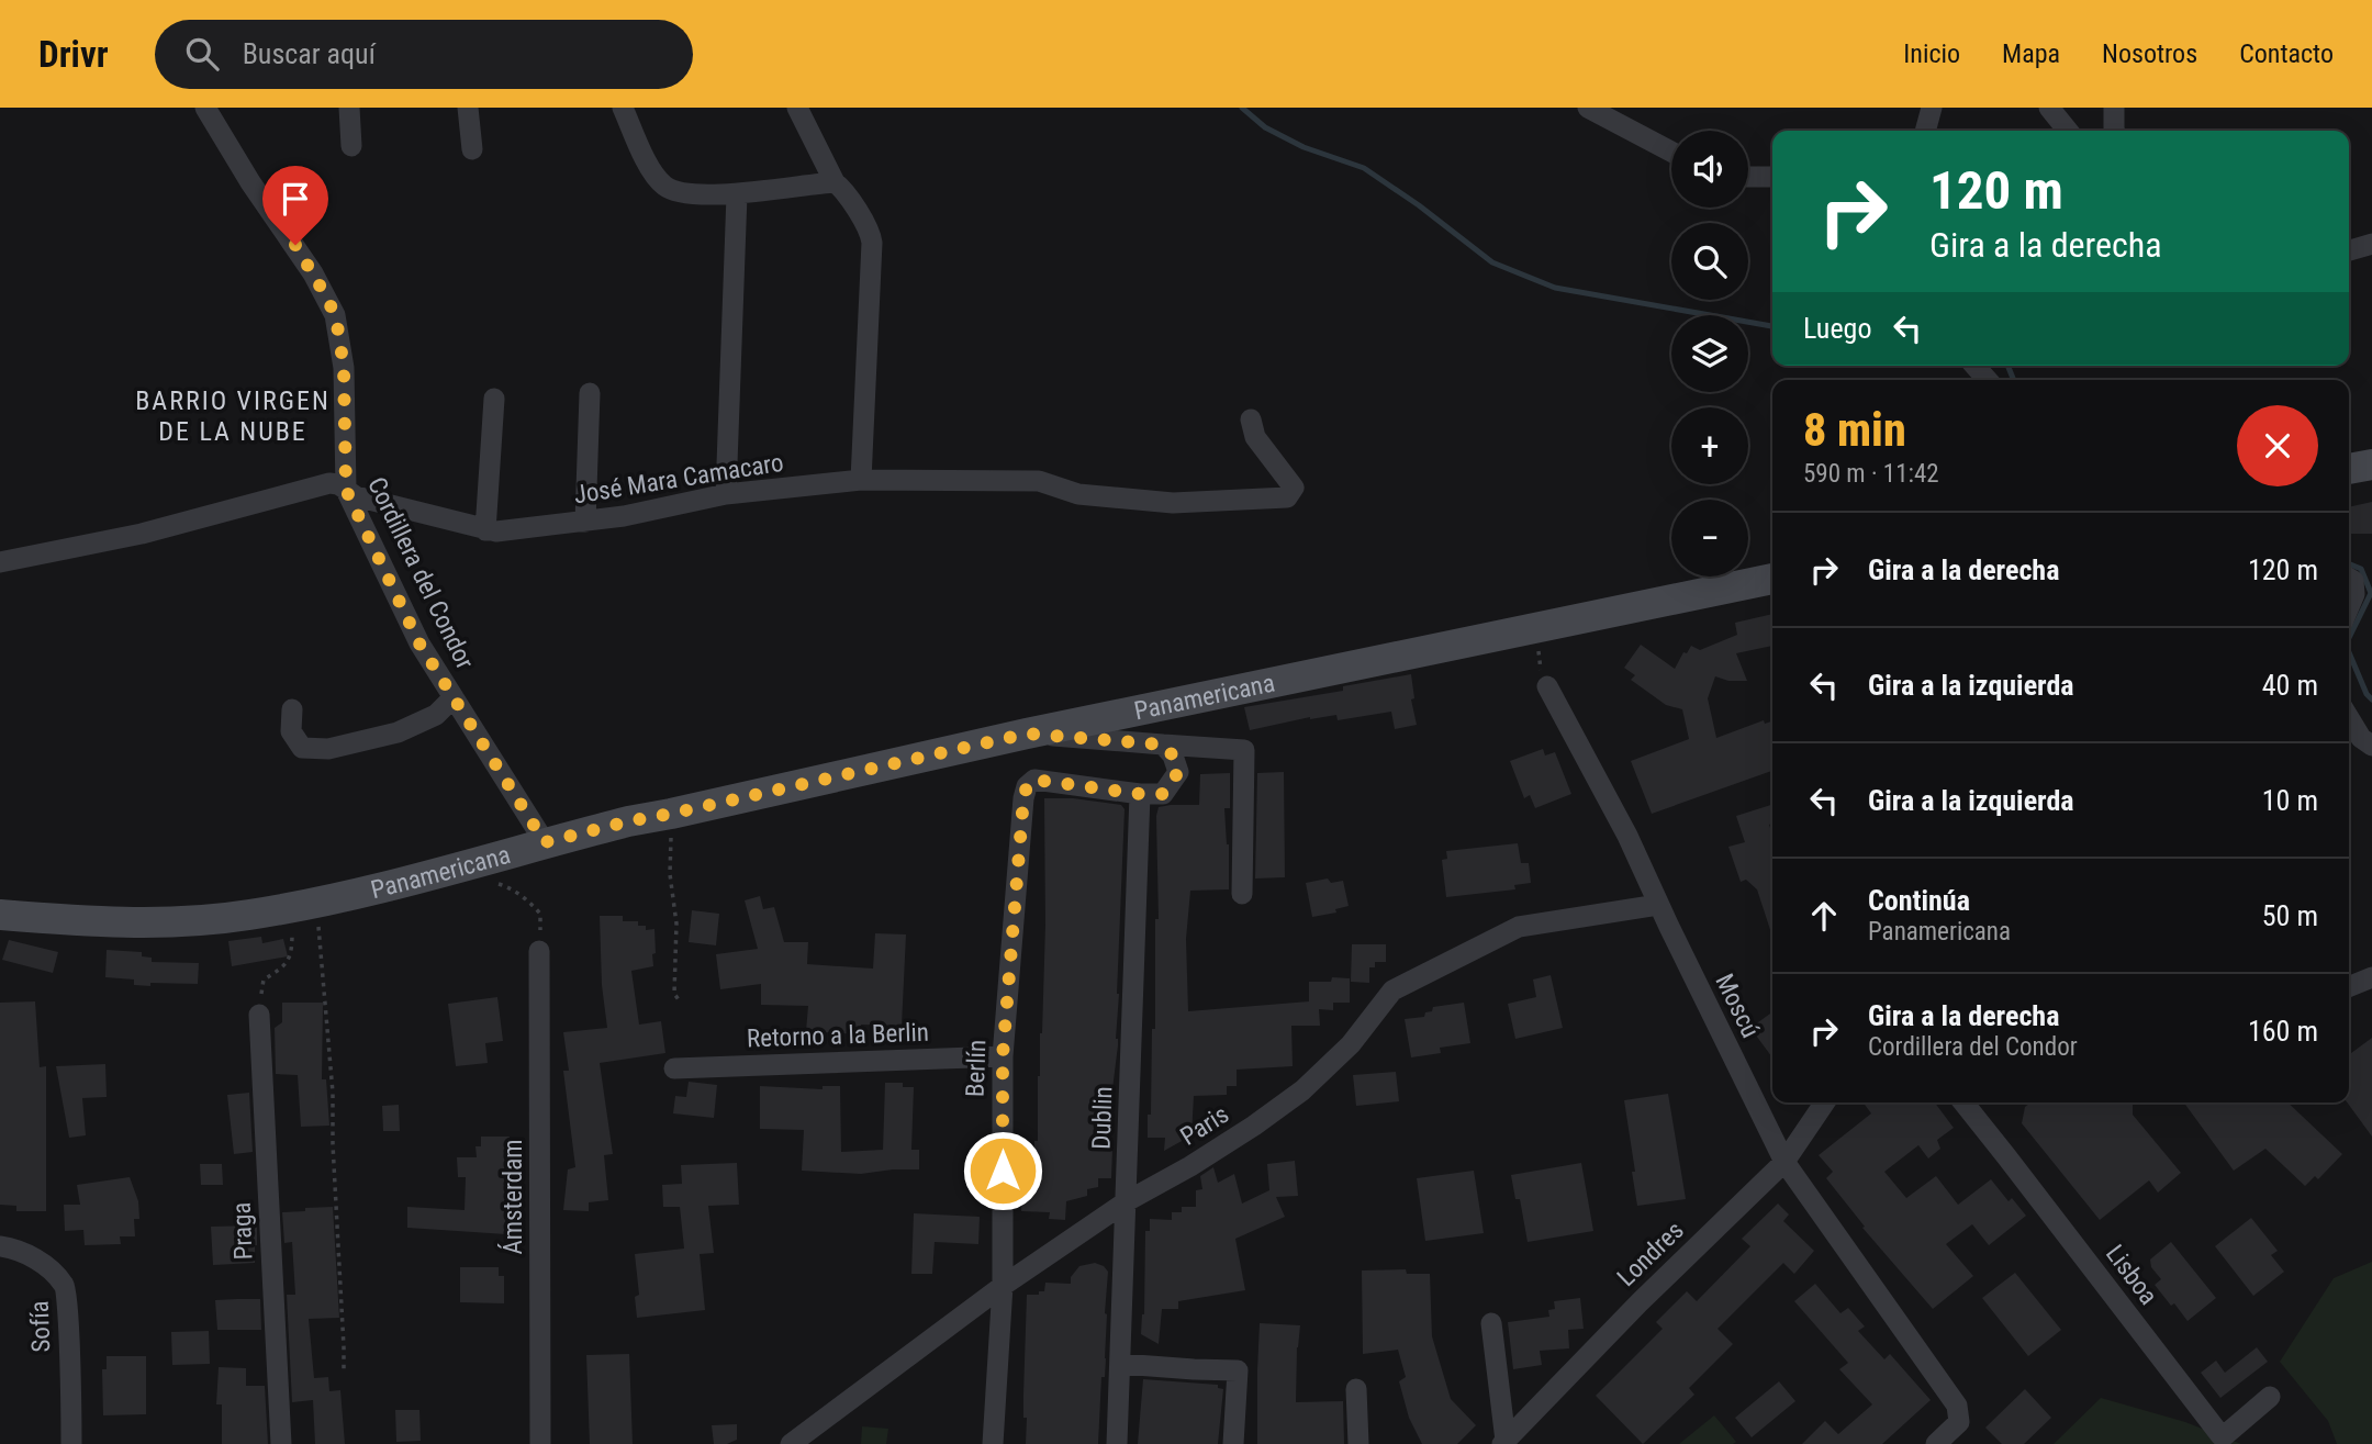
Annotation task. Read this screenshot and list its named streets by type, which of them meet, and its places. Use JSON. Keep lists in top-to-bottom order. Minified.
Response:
{"streets":{"main road":["Panamericana"],"street":["José Mara Camacaro","Cordillera del Condor","Moscú","Retorno a la Berlin","Berlín","Dublin","Paris","Ámsterdam","Praga","Londres","Lisboa","Sofía"]},"crossings":[["José Mara Camacaro","Cordillera del Condor"],["Cordillera del Condor","Panamericana"],["Moscú","Paris"],["Moscú","Londres"],["Retorno a la Berlin","Berlín"],["Berlín","Dublin"],["Berlín","Paris"],["Dublin","Paris"]],"districts":["BARRIO VIRGEN DE LA NUBE"],"page":{"header":"Drivr","search":"Buscar aquí","nav":["Inicio","Mapa","Nosotros","Contacto"],"map_buttons":["+","−"],"turn":["120 m","Gira a la derecha"],"then":"Luego","heading":["8 min","590 m · 11:42"],"list":[{"name":"Gira a la derecha","value":"120 m"},{"name":"Gira a la izquierda","value":"40 m"},{"name":"Gira a la izquierda","value":"10 m"},{"name":"Continúa","note":"Panamericana","value":"50 m"},{"name":"Gira a la derecha","note":"Cordillera del Condor","value":"160 m"}]}}
